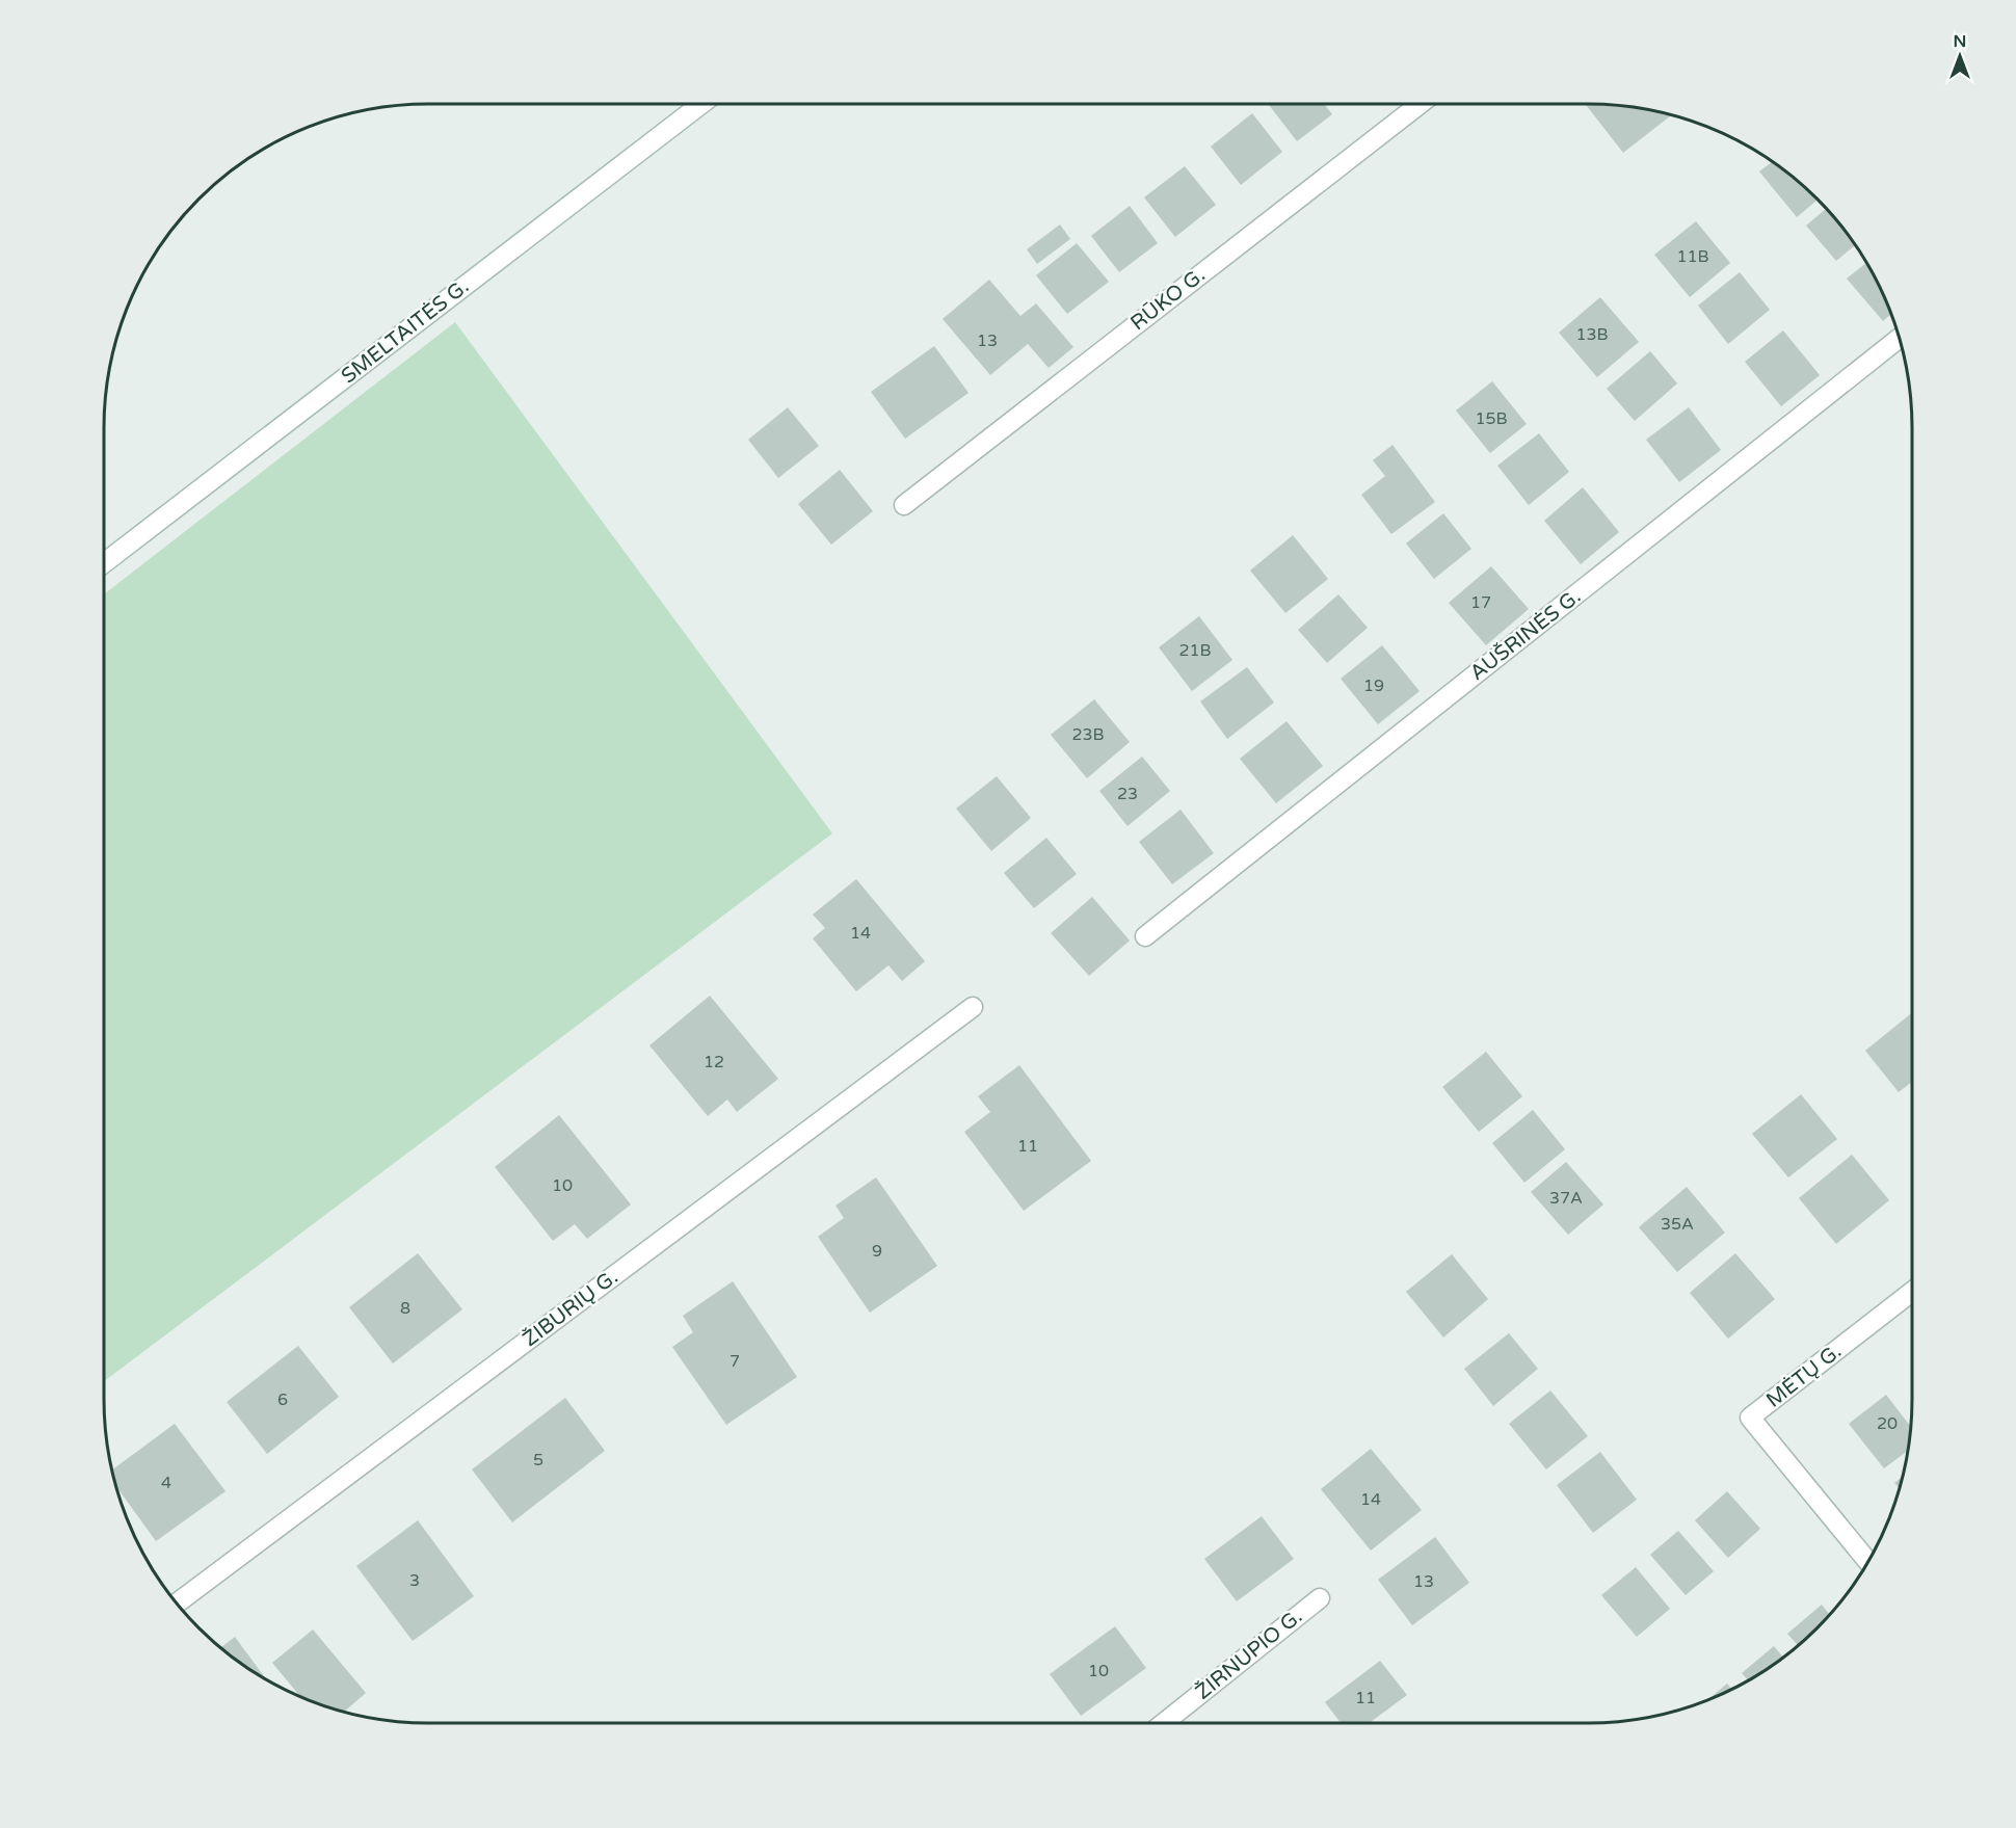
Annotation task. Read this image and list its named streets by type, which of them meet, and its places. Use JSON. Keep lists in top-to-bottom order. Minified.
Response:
{"streets":{"street":["RŪKO G.","SMELTAITĖS G.","AUŠRINĖS G.","ŽIBURIŲ G.","MĖTŲ G.","ŽIRNUPIO G."]},"house_numbers":["11B","13B","13","15B","17","21B","19","23B","23","14","12","11","10","37A","35A","9","8","7","6","20","5","4","14","3","13","10","11"],"north":"top"}
